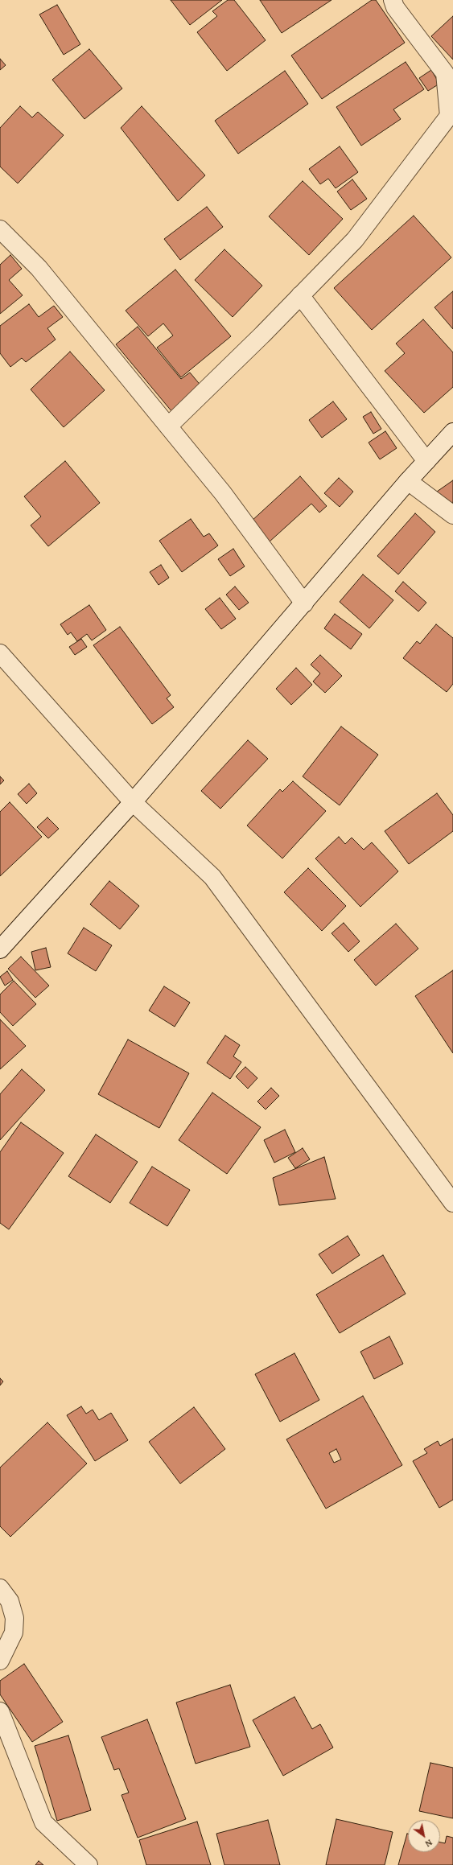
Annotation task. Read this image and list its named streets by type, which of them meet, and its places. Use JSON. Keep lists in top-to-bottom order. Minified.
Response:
{"north":"bottom right"}
